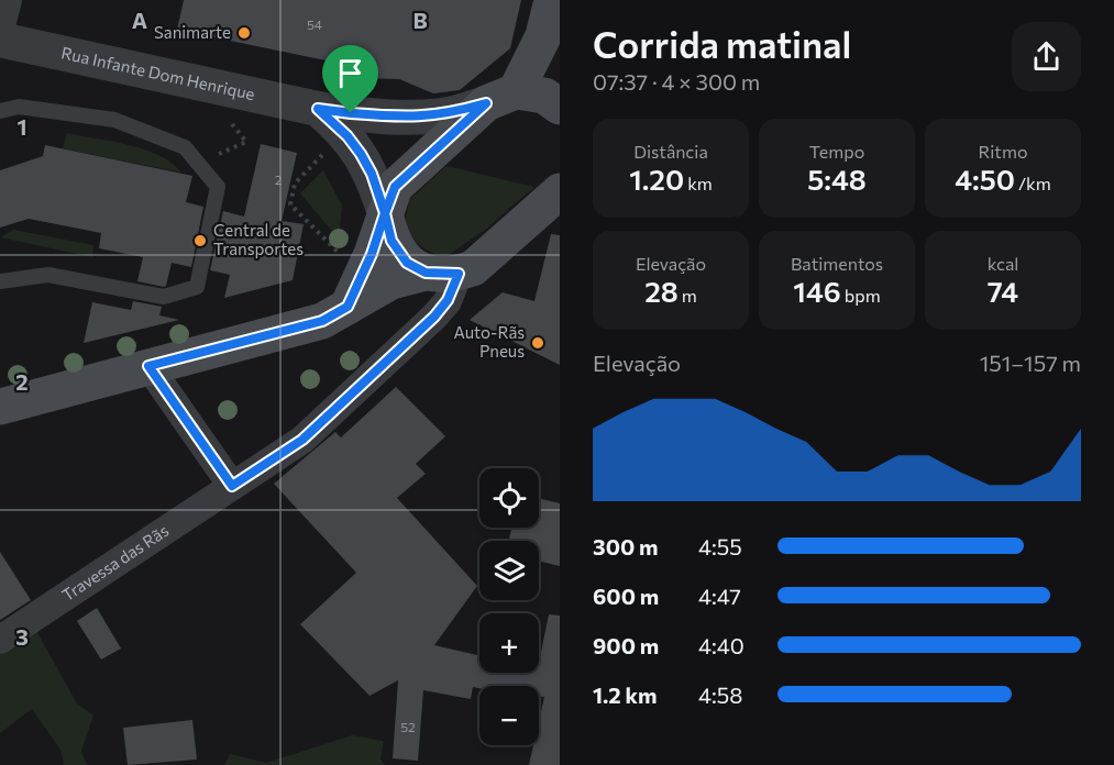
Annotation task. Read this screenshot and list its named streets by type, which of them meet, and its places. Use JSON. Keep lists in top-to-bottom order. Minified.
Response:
{"streets":{"street":["Rua Infante Dom Henrique","Travessa das Rãs"]},"places":["Sanimarte","Central de Transportes","Auto-Rãs Pneus"],"house_numbers":["54","2","52"],"page":{"heading":["Corrida matinal","07:37 · 4 × 300 m"],"stats":[["Distância","1.20 km"],["Tempo","5:48"],["Ritmo","4:50 /km"],["Elevação","28 m"],["Batimentos","146 bpm"],["kcal","74"]],"chart":["Elevação","151–157 m"],"map_buttons":["+","−"],"list":[{"name":"300 m","note":"4:55"},{"name":"600 m","note":"4:47"},{"name":"900 m","note":"4:40"},{"name":"1.2 km","note":"4:58"}]},"grid":{"columns":["A","B"],"rows":["1","2","3"]}}
